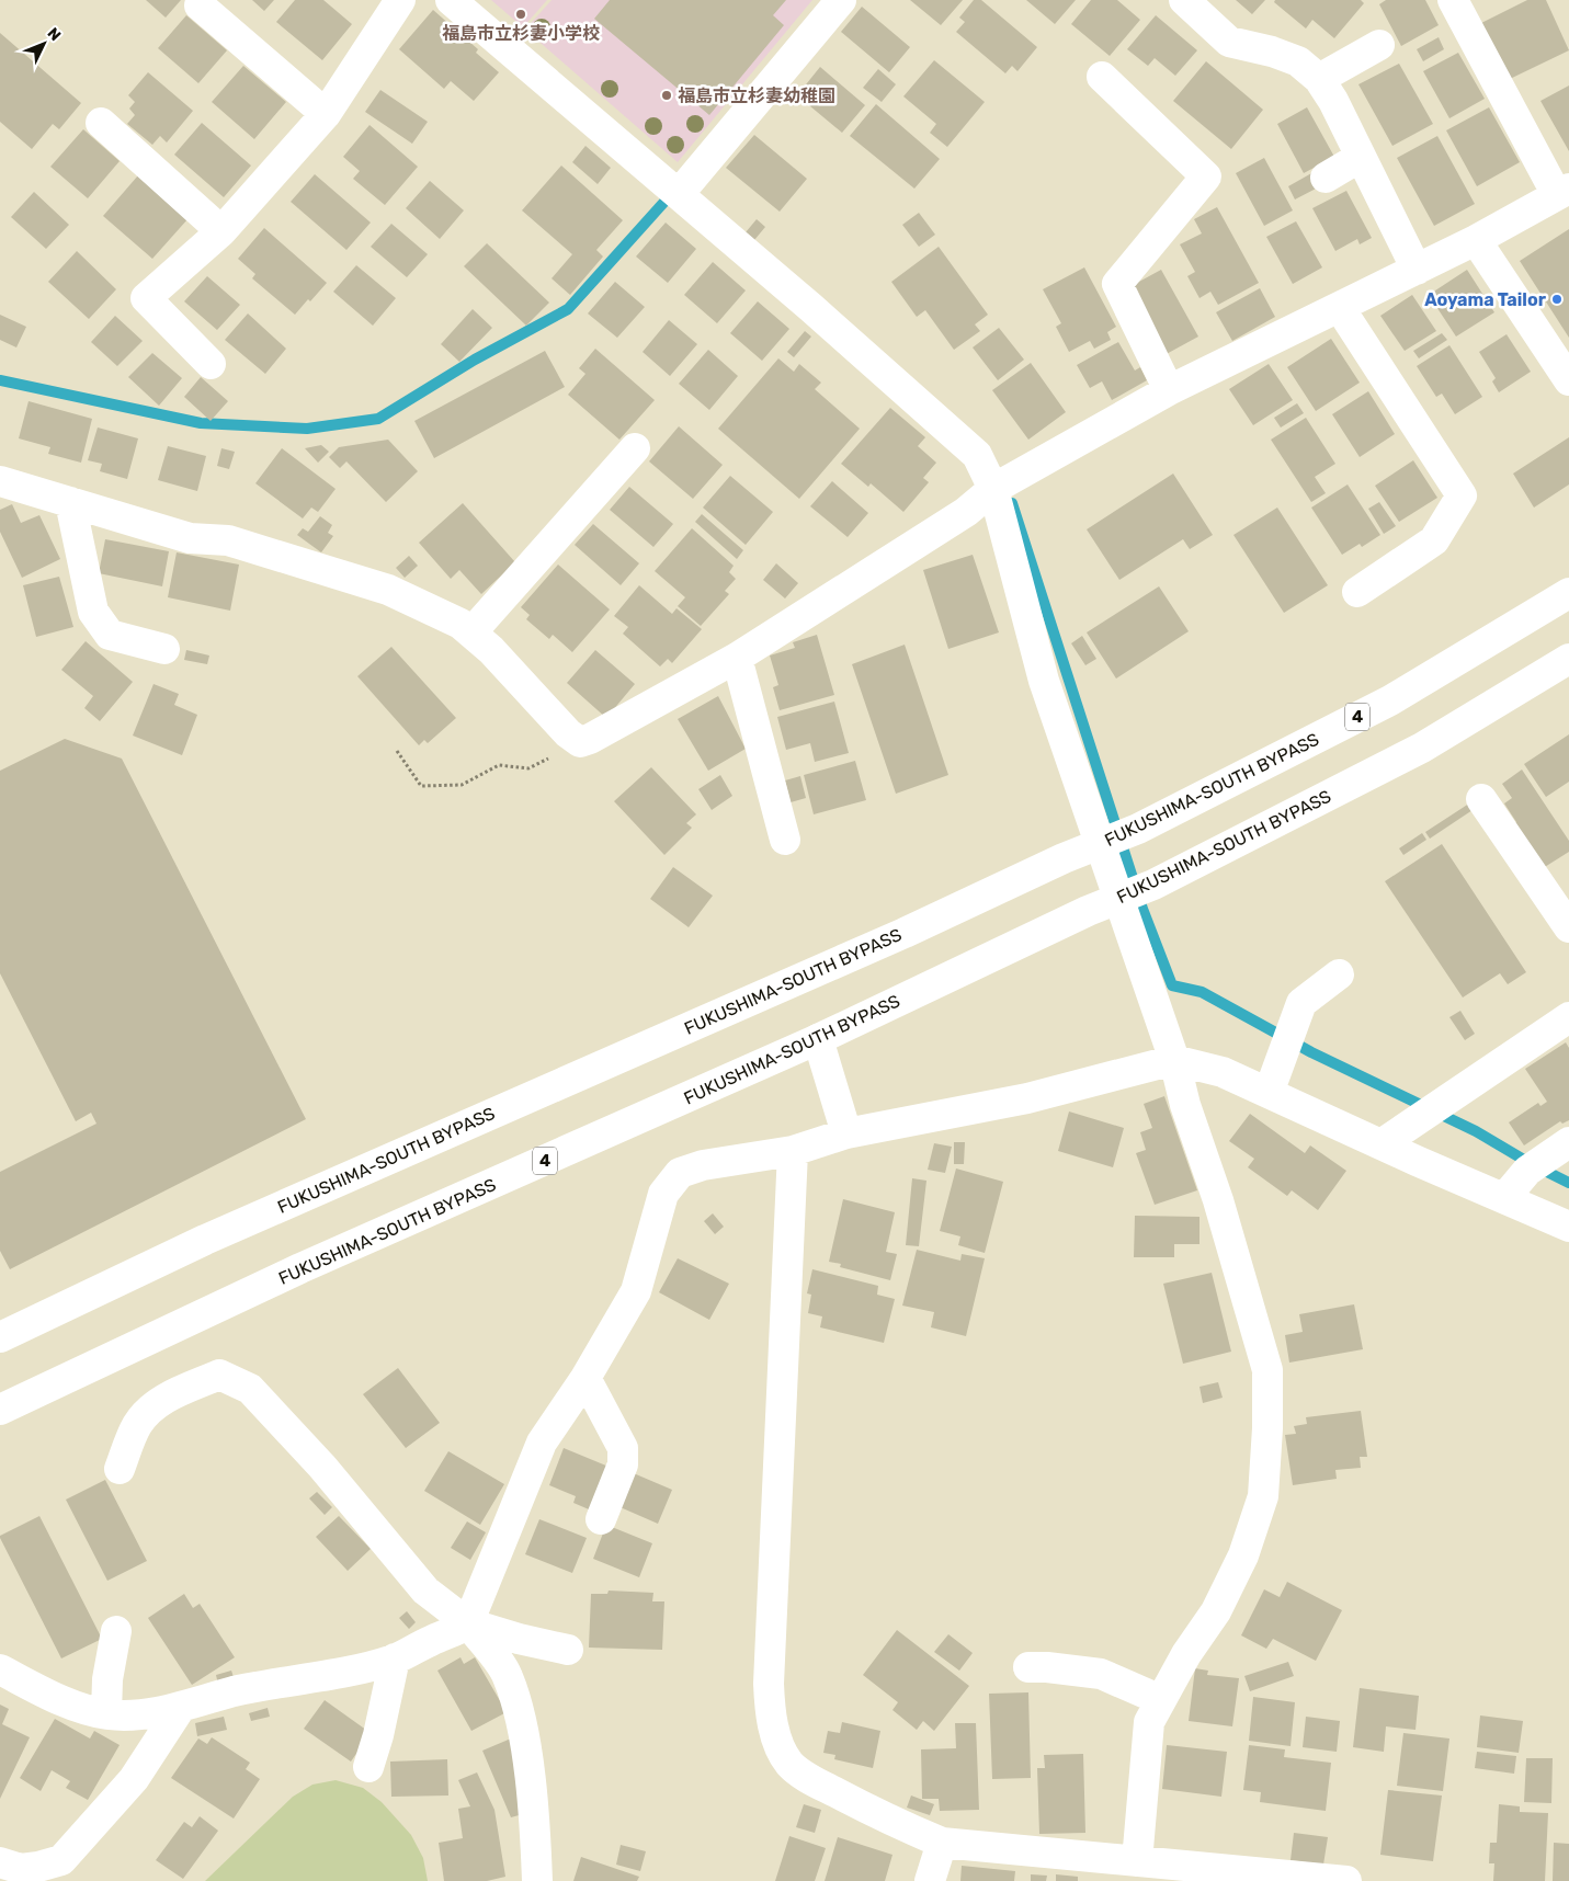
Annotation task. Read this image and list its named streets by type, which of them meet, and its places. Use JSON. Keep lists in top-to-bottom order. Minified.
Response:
{"streets":{"main road":["4","FUKUSHIMA-SOUTH BYPASS"]},"places":["福島市立杉妻小学校","福島市立杉妻幼稚園","Aoyama Tailor"],"north":"top right"}
